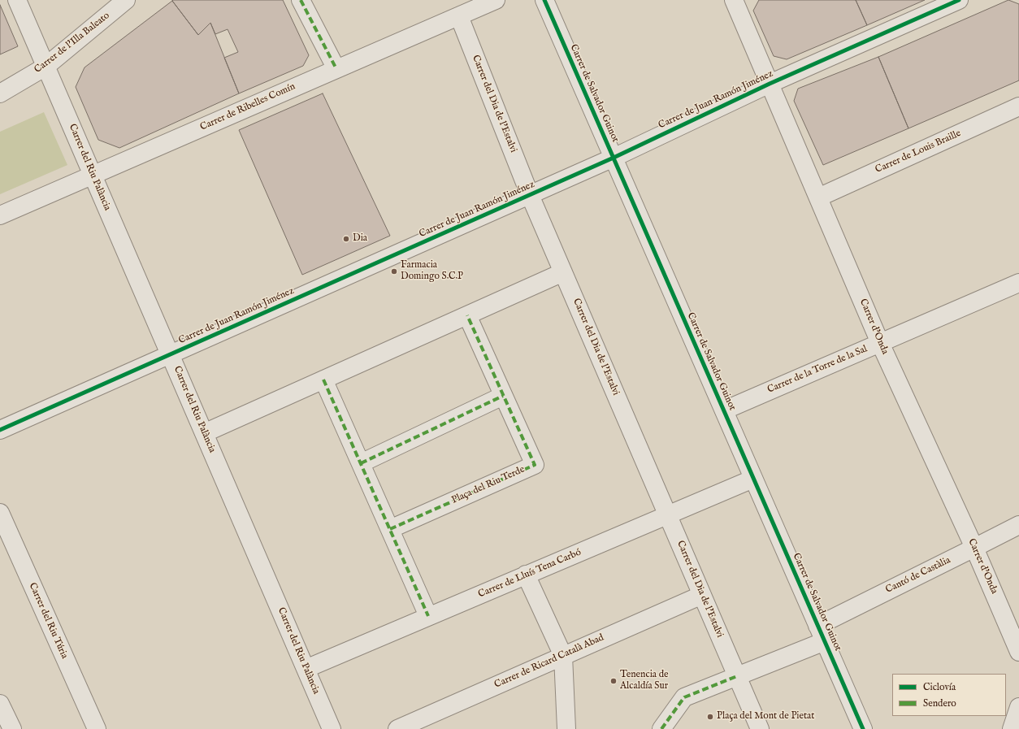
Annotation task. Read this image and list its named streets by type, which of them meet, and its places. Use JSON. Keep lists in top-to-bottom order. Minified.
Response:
{"streets":{"street":["Carrer de l'Illa Baleato","Carrer de Salvador Guinot","Carrer de Juan Ramón Jiménez","Carrer del Dia de l'Estalvi","Carrer de Ribelles Comín","Carrer de Louis Braille","Carrer del Riu Palància","Carrer d'Onda","Carrer de la Torre de la Sal","Plaça del Riu Terde","Carrer de Lluís Tena Carbó","Cantó de Castàlia","Carrer del Riu Túria","Carrer de Ricard Català Abad"]},"crossings":[["Carrer de l'Illa Baleato","Carrer del Riu Palància"],["Carrer de Salvador Guinot","Carrer de Juan Ramón Jiménez"],["Carrer de Salvador Guinot","Carrer de la Torre de la Sal"],["Carrer de Salvador Guinot","Carrer de Lluís Tena Carbó"],["Carrer de Salvador Guinot","Cantó de Castàlia"],["Carrer de Juan Ramón Jiménez","Carrer del Dia de l'Estalvi"],["Carrer de Juan Ramón Jiménez","Carrer del Riu Palància"],["Carrer de Juan Ramón Jiménez","Carrer d'Onda"],["Carrer del Dia de l'Estalvi","Carrer de Ribelles Comín"],["Carrer del Dia de l'Estalvi","Carrer de Lluís Tena Carbó"],["Carrer del Dia de l'Estalvi","Carrer de Ricard Català Abad"],["Carrer de Ribelles Comín","Carrer del Riu Palància"],["Carrer de Louis Braille","Carrer d'Onda"],["Carrer del Riu Palància","Carrer de Lluís Tena Carbó"],["Carrer d'Onda","Carrer de la Torre de la Sal"],["Carrer d'Onda","Cantó de Castàlia"]],"places":["Dia","Farmacia Domingo S.C.P","Tenencia de Alcaldía Sur","Plaça del Mont de Pietat"],"legend":["Ciclovía","Sendero"]}
